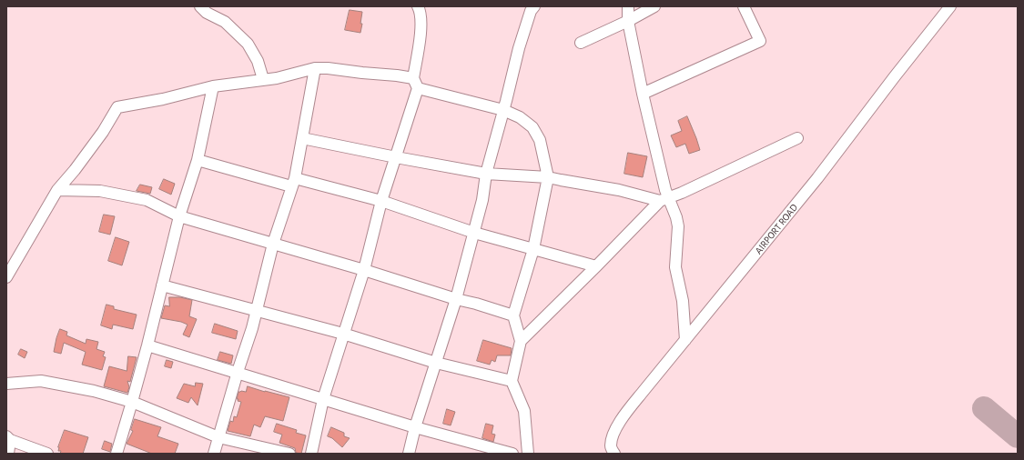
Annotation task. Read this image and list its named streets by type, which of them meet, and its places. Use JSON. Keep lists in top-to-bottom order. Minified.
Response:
{"streets":{"street":["AIRPORT ROAD"]}}
